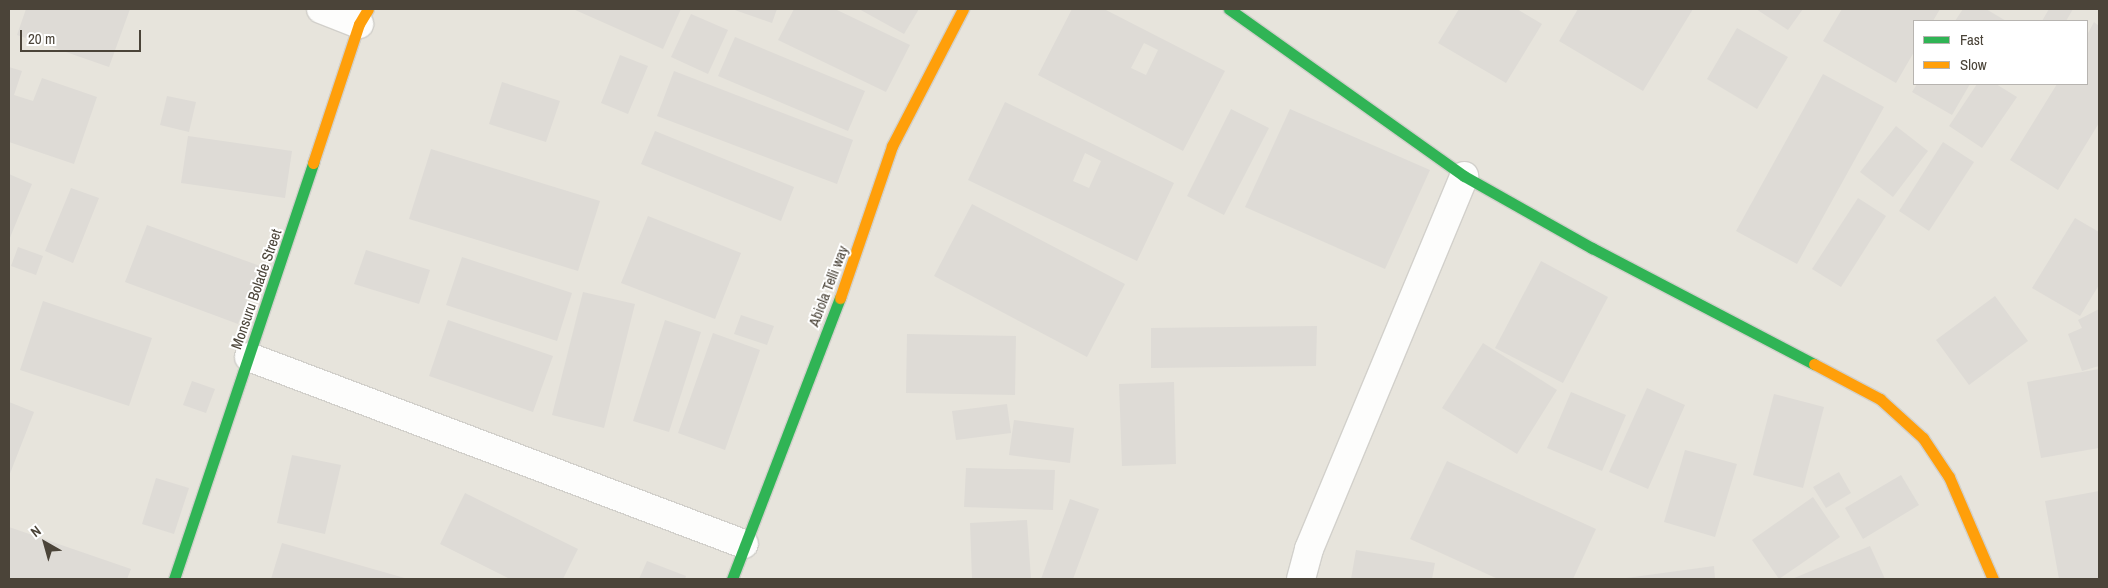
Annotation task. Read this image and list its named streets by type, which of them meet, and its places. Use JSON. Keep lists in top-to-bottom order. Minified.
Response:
{"streets":{"street":["Abiola Telli way","Monsuru Bolade Street"]},"legend":["Fast","Slow"],"scale_bar":"20 m","north":"top left"}
